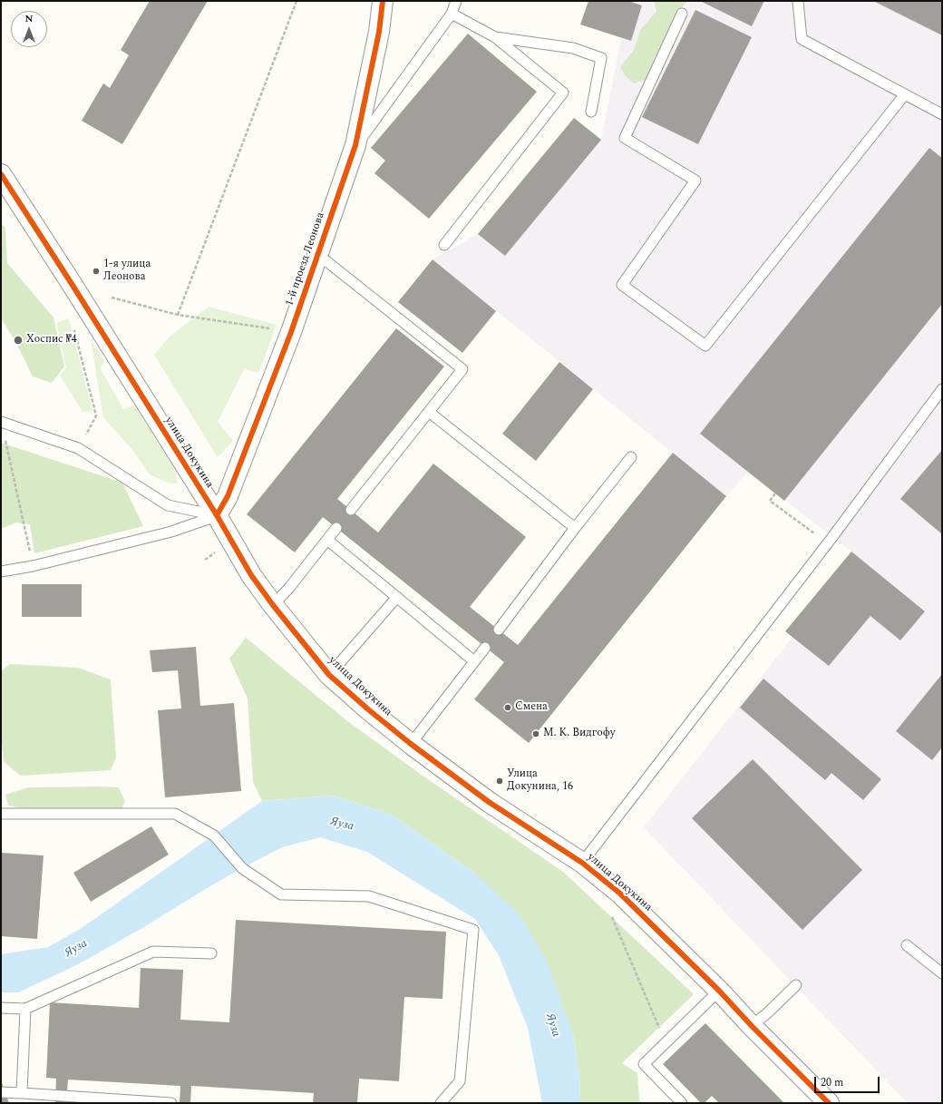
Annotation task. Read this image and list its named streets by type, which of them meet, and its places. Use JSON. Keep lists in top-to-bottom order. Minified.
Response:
{"streets":{"street":["1-й проезд Леонова","улица Докукина"]},"crossings":[["1-й проезд Леонова","улица Докукина"]],"water":["Яуза"],"places":["1-я улица Леонова","Хоспис №4","Смена","М. К. Видгофу","Улица Докунина, 16"],"scale_bar":"20 m","north":"top"}
